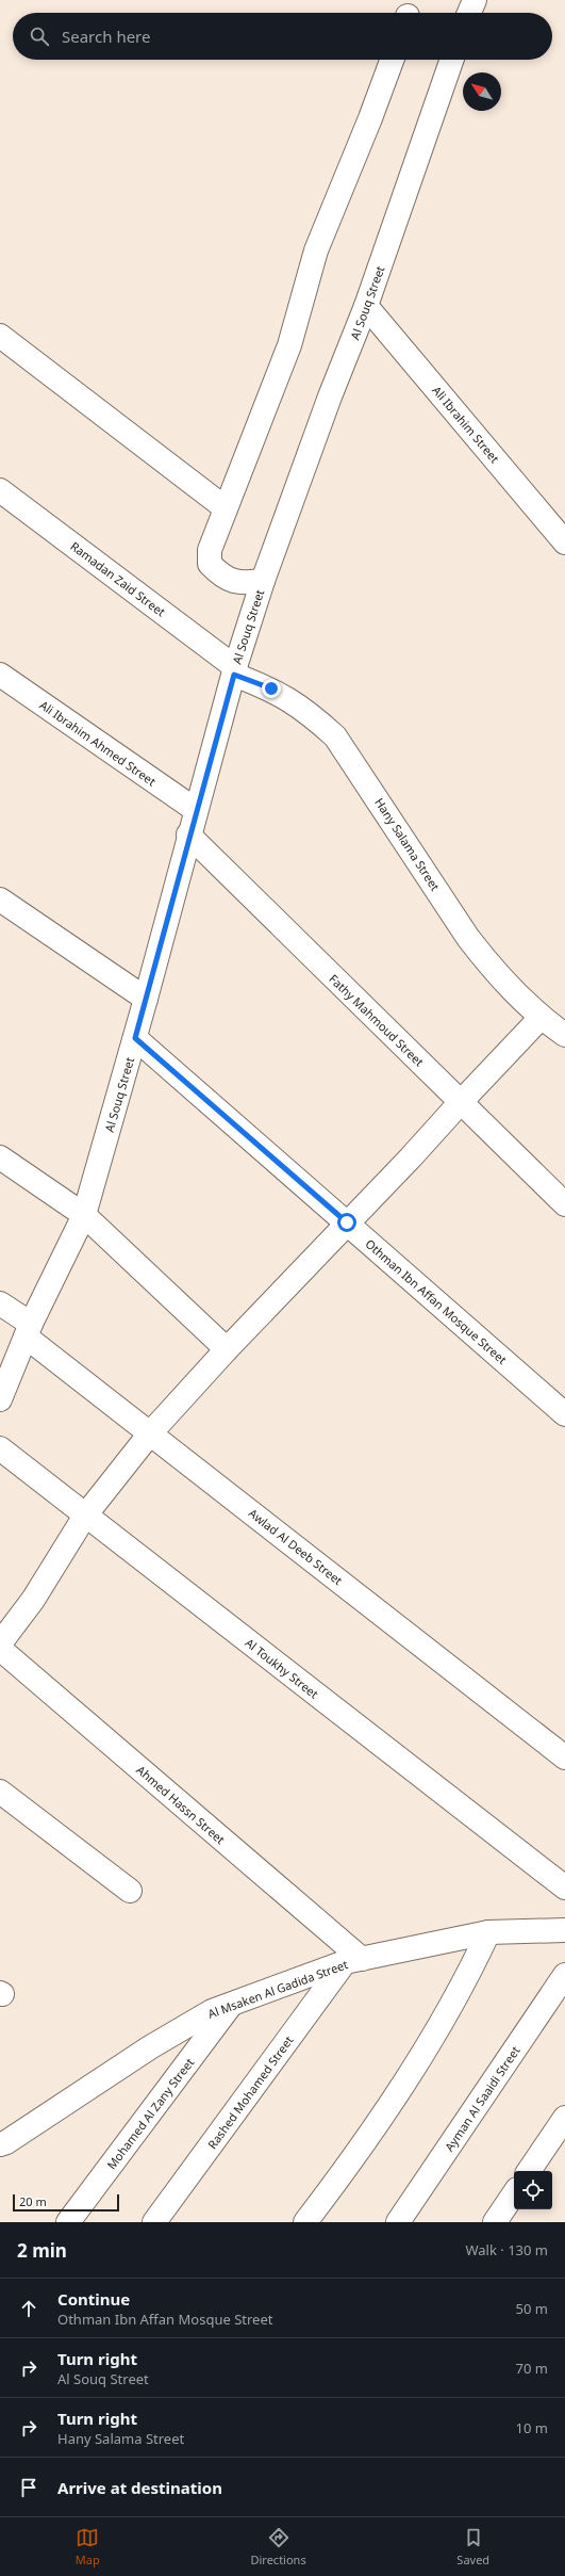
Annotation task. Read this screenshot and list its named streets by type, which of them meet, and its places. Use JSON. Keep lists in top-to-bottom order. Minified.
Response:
{"streets":{"street":["Al Souq Street","Ali Ibrahim Street","Ramadan Zaid Street","Ali Ibrahim Ahmed Street","Hany Salama Street","Fathy Mahmoud Street","Othman Ibn Affan Mosque Street","Awlad Al Deeb Street","Al Toukhy Street","Ahmed Hassn Street","Al Msaken Al Gadida Street","Rashed Mohamed Street","Ayman Al Saaidi Street","Mohamed Al Zany Street"]},"crossings":[["Al Souq Street","Ali Ibrahim Street"],["Al Souq Street","Ramadan Zaid Street"],["Al Souq Street","Ali Ibrahim Ahmed Street"],["Al Souq Street","Hany Salama Street"],["Al Souq Street","Fathy Mahmoud Street"],["Al Souq Street","Othman Ibn Affan Mosque Street"],["Al Souq Street","Awlad Al Deeb Street"],["Ramadan Zaid Street","Hany Salama Street"],["Ahmed Hassn Street","Al Msaken Al Gadida Street"],["Ahmed Hassn Street","Rashed Mohamed Street"],["Al Msaken Al Gadida Street","Rashed Mohamed Street"],["Al Msaken Al Gadida Street","Mohamed Al Zany Street"]],"scale_bar":"20 m","north":"top left","page":{"search":"Search here","scale":"20 m","heading":["2 min","Walk · 130 m"],"list":[["Continue","Othman Ibn Affan Mosque Street","50 m"],["Turn right","Al Souq Street","70 m"],["Turn right","Hany Salama Street","10 m"],"Arrive at destination"],"nav":["Map","Directions","Saved"]}}
